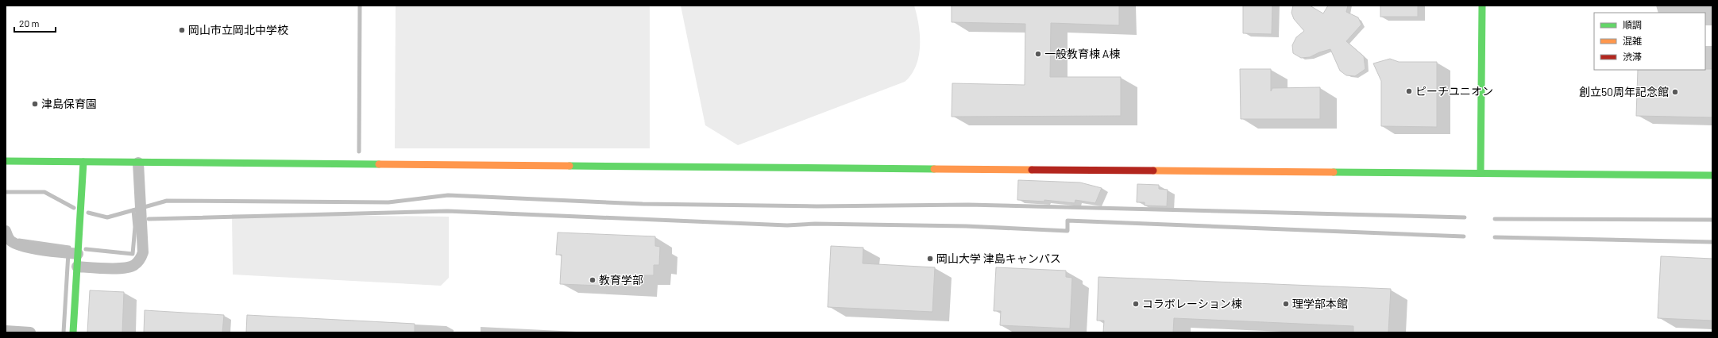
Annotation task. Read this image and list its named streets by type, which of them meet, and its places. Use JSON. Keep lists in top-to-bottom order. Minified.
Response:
{"places":["岡山市立岡北中学校","一般教育棟 A棟","ピーチユニオン","創立50周年記念館","津島保育園","岡山大学 津島キャンパス","教育学部","コラボレーション棟","理学部本館"],"legend":["順調","混雑","渋滞"],"scale_bar":"20 m"}
